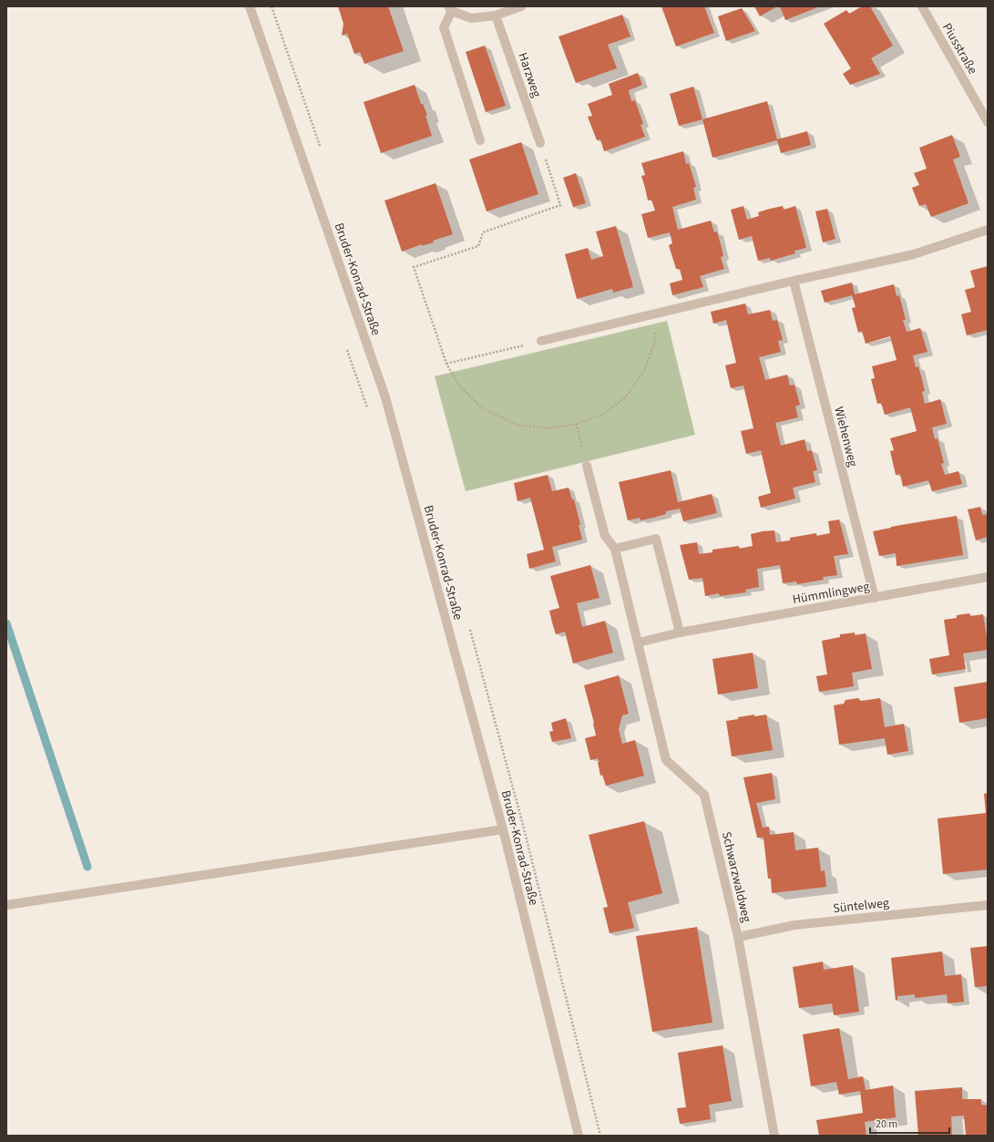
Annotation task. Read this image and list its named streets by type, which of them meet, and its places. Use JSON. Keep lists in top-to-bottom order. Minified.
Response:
{"streets":{"street":["Piusstraße","Harzweg","Bruder-Konrad-Straße","Wiehenweg","Hümmlingweg","Schwarzwaldweg","Süntelweg"]},"crossings":[["Wiehenweg","Hümmlingweg"],["Schwarzwaldweg","Süntelweg"]],"scale_bar":"20 m"}
